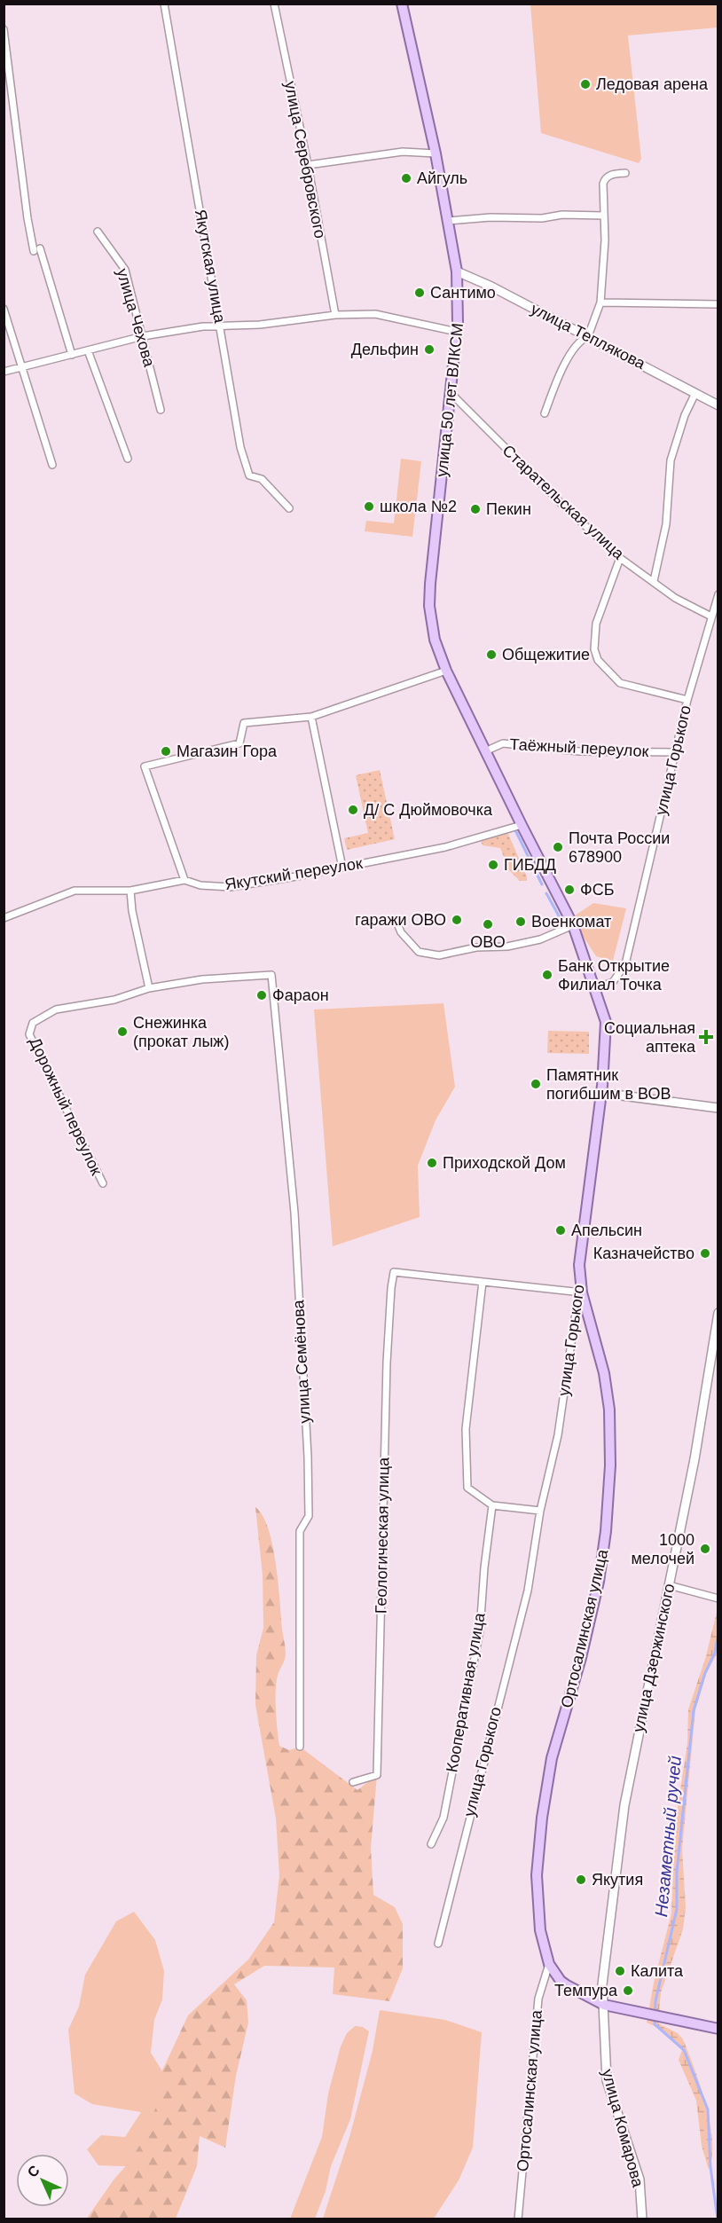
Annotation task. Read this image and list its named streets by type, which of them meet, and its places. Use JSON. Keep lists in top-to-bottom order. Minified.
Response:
{"streets":{"main road":["улица 50 лет ВЛКСМ","улица Горького","Ортосалинская улица"],"street":["улица Серебровского","Якутская улица","улица Чехова","улица Теплякова","Старательская улица","Таёжный переулок","Якутский переулок","Дорожный переулок","улица Семёнова","Геологическая улица","улица Дзержинского","Кооперативная улица","улица Комарова"]},"crossings":[["улица Теплякова","улица 50 лет ВЛКСМ"],["улица 50 лет ВЛКСМ","Старательская улица"],["улица 50 лет ВЛКСМ","Таёжный переулок"],["улица 50 лет ВЛКСМ","улица Горького"],["улица 50 лет ВЛКСМ","Якутский переулок"],["Старательская улица","улица Горького"],["Таёжный переулок","улица Горького"],["улица Горького","Ортосалинская улица"],["Дорожный переулок","улица Семёнова"],["Ортосалинская улица","улица Дзержинского"],["Ортосалинская улица","улица Комарова"],["улица Дзержинского","улица Комарова"]],"water":["Незаметный ручей"],"places":{"other":["Ледовая арена","Айгуль","Сантимо","Дельфин","школа №2","Пекин","Общежитие","Магазин Гора","Д/ С Дюймовочка","Почта России 678900","ГИБДД","ФСБ","гаражи ОВО","Военкомат","ОВО","Банк Открытие Филиал Точка","Фараон","Снежинка (прокат лыж)","Памятник погибшим в ВОВ","Приходской Дом","Апельсин","Казначейство","1000 мелочей","Якутия","Калита","Темпура"],"health":["Социальная аптека"]},"north":"top left"}
